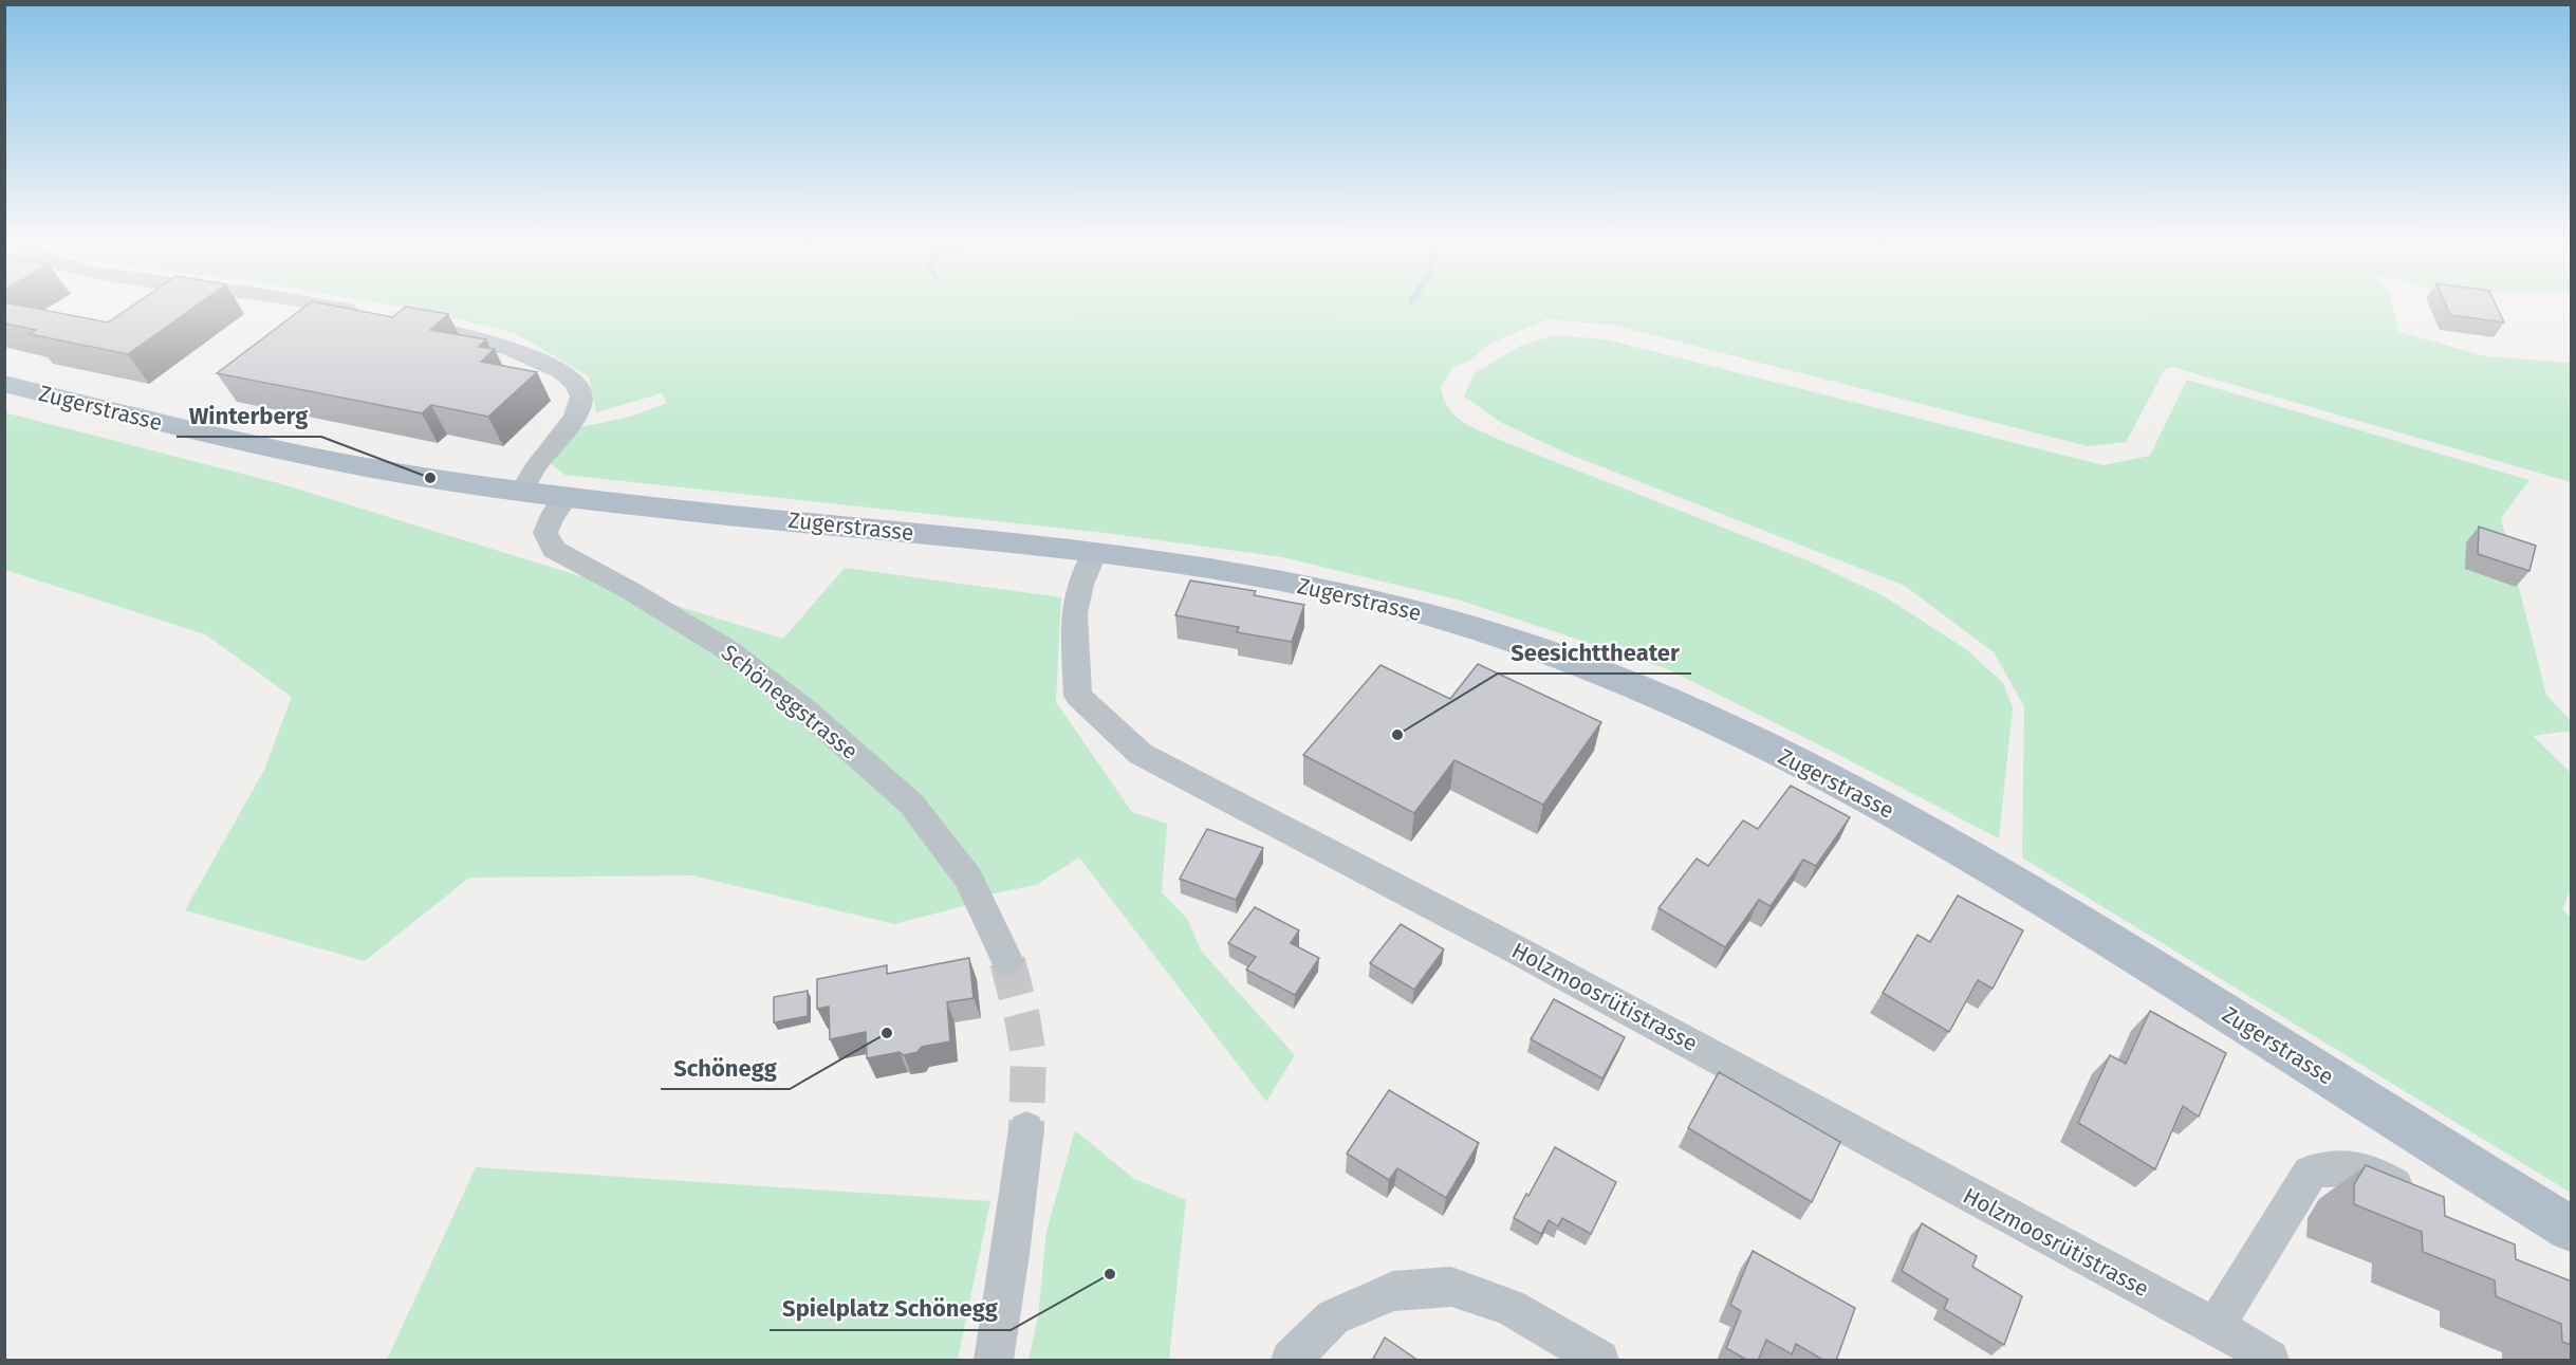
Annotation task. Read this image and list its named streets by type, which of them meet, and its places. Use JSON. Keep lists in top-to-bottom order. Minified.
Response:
{"streets":{"main road":["Zugerstrasse"],"street":["Schöneggstrasse","Holzmoosrütistrasse"]},"crossings":[["Zugerstrasse","Schöneggstrasse"],["Zugerstrasse","Holzmoosrütistrasse"]],"places":["Winterberg","Seesichttheater","Schönegg","Spielplatz Schönegg"]}
